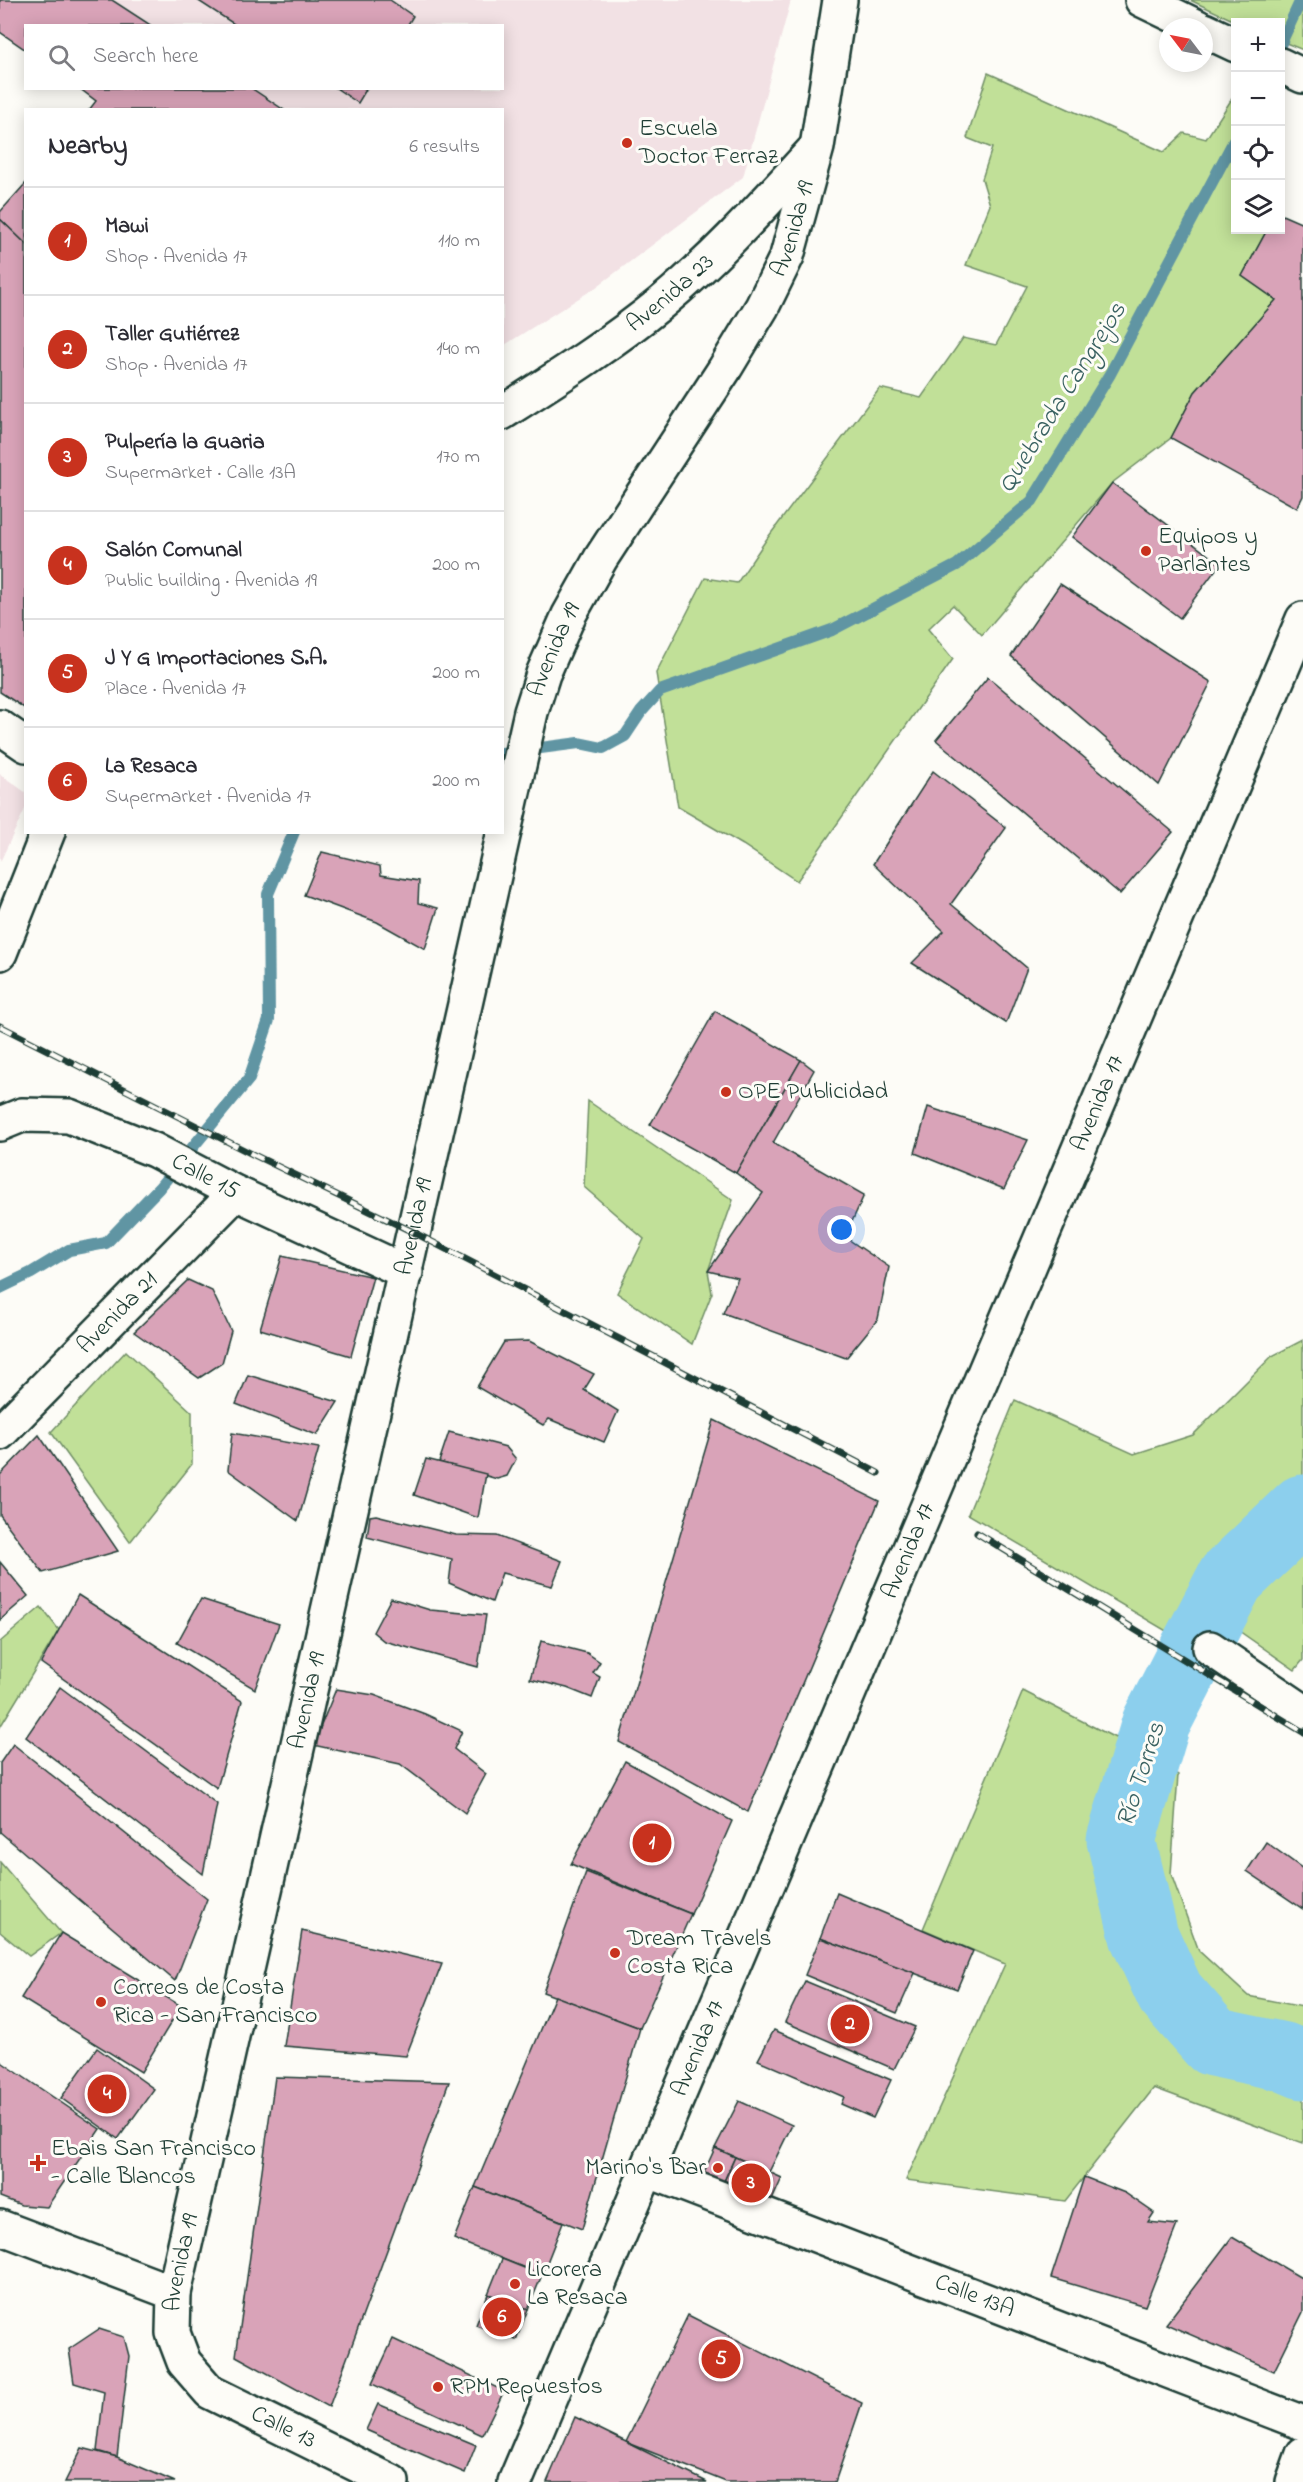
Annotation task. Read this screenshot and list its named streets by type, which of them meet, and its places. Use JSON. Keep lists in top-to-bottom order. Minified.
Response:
{"streets":{"street":["Avenida 19","Avenida 23","Avenida 17","Calle 15","Avenida 21","Calle 13A","Calle 13"]},"crossings":[["Avenida 19","Avenida 23"],["Avenida 19","Calle 15"],["Avenida 19","Calle 13"],["Avenida 17","Calle 13A"],["Calle 15","Avenida 21"]],"water":["Quebrada Cangrejos","Río Torres"],"places":{"other":["Escuela Doctor Ferraz","Equipos y Parlantes","OPE Publicidad","Dream Travels Costa Rica","Correos de Costa Rica - San Francisco","Marino's Bar","Licorera La Resaca","RPM Repuestos"],"health":["Ebais San Francisco - Calle Blancos"]},"north":"top left","page":{"map_buttons":["+","−"],"search":"Search here","heading":["Nearby","6 results"],"list":[{"mark":"1","name":"Mawi","note":"Shop · Avenida 17","value":"110 m"},{"mark":"2","name":"Taller Gutiérrez","note":"Shop · Avenida 17","value":"140 m"},{"mark":"3","name":"Pulpería la Guaria","note":"Supermarket · Calle 13A","value":"170 m"},{"mark":"4","name":"Salón Comunal","note":"Public building · Avenida 19","value":"200 m"},{"mark":"5","name":"J Y G Importaciones S.A.","note":"Place · Avenida 17","value":"200 m"},{"mark":"6","name":"La Resaca","note":"Supermarket · Avenida 17","value":"200 m"}],"pins":["1","2","4","3","6","5"]}}
